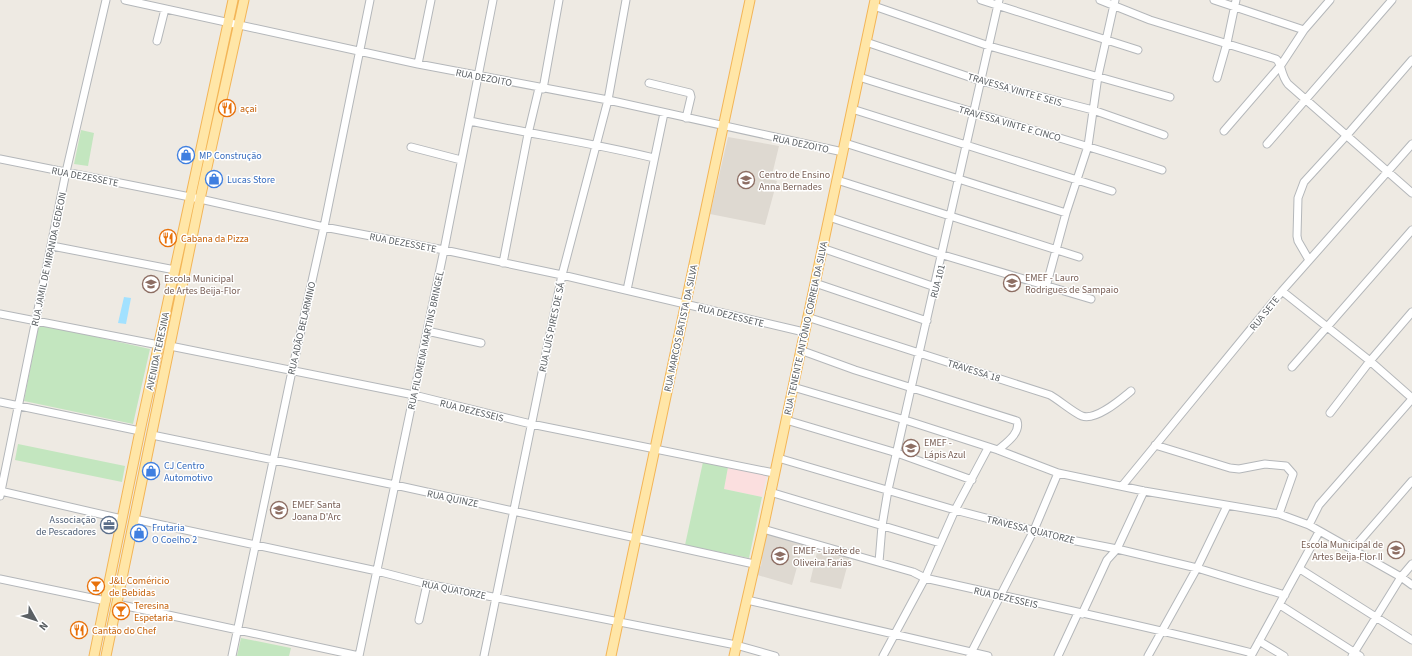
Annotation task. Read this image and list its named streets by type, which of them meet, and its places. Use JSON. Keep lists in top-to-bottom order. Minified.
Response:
{"streets":{"main road":["RUA MARCOS BATISTA DA SILVA","RUA TENENTE ANTÔNIO CORREIA DA SILVA","AVENIDA TERESINA"],"street":["RUA DEZOITO","TRAVESSA VINTE E SEIS","TRAVESSA VINTE E CINCO","RUA DEZESSETE","RUA JAMIL DE MIRANDA GEDEON","RUA 101","RUA SETE","RUA LUÍS PIRES DE SÁ","RUA ADÃO BELARMINO","RUA FILOMENA MARTINS BRINGEL","TRAVESSA 18","RUA DEZESSEIS","RUA QUINZE","TRAVESSA QUATORZE","RUA QUATORZE"]},"crossings":[["RUA DEZOITO","RUA 101"],["RUA DEZOITO","RUA LUÍS PIRES DE SÁ"],["RUA DEZOITO","RUA ADÃO BELARMINO"],["RUA DEZOITO","RUA MARCOS BATISTA DA SILVA"],["RUA DEZOITO","RUA TENENTE ANTÔNIO CORREIA DA SILVA"],["RUA DEZOITO","RUA FILOMENA MARTINS BRINGEL"],["RUA DEZOITO","AVENIDA TERESINA"],["TRAVESSA VINTE E SEIS","RUA 101"],["TRAVESSA VINTE E SEIS","RUA TENENTE ANTÔNIO CORREIA DA SILVA"],["TRAVESSA VINTE E CINCO","RUA 101"],["TRAVESSA VINTE E CINCO","RUA TENENTE ANTÔNIO CORREIA DA SILVA"],["RUA DEZESSETE","RUA JAMIL DE MIRANDA GEDEON"],["RUA DEZESSETE","RUA LUÍS PIRES DE SÁ"],["RUA DEZESSETE","RUA ADÃO BELARMINO"],["RUA DEZESSETE","RUA MARCOS BATISTA DA SILVA"],["RUA DEZESSETE","RUA TENENTE ANTÔNIO CORREIA DA SILVA"],["RUA DEZESSETE","RUA FILOMENA MARTINS BRINGEL"],["RUA DEZESSETE","AVENIDA TERESINA"],["RUA 101","TRAVESSA 18"],["RUA 101","RUA DEZESSEIS"],["RUA 101","TRAVESSA QUATORZE"],["RUA LUÍS PIRES DE SÁ","RUA DEZESSEIS"],["RUA LUÍS PIRES DE SÁ","RUA QUINZE"],["RUA LUÍS PIRES DE SÁ","RUA QUATORZE"],["RUA ADÃO BELARMINO","RUA DEZESSEIS"],["RUA ADÃO BELARMINO","RUA QUINZE"],["RUA ADÃO BELARMINO","RUA QUATORZE"],["RUA MARCOS BATISTA DA SILVA","RUA DEZESSEIS"],["RUA MARCOS BATISTA DA SILVA","RUA QUINZE"],["RUA MARCOS BATISTA DA SILVA","RUA QUATORZE"],["RUA TENENTE ANTÔNIO CORREIA DA SILVA","TRAVESSA 18"],["RUA TENENTE ANTÔNIO CORREIA DA SILVA","RUA DEZESSEIS"],["RUA TENENTE ANTÔNIO CORREIA DA SILVA","RUA QUINZE"],["RUA TENENTE ANTÔNIO CORREIA DA SILVA","TRAVESSA QUATORZE"],["RUA TENENTE ANTÔNIO CORREIA DA SILVA","RUA QUATORZE"],["RUA FILOMENA MARTINS BRINGEL","RUA DEZESSEIS"],["RUA FILOMENA MARTINS BRINGEL","RUA QUINZE"],["RUA FILOMENA MARTINS BRINGEL","RUA QUATORZE"],["AVENIDA TERESINA","RUA DEZESSEIS"],["AVENIDA TERESINA","RUA QUINZE"],["AVENIDA TERESINA","RUA QUATORZE"]],"places":{"restaurant":["açai","Cabana da Pizza","Cantão do Chef"],"shop":["MP Construção","Lucas Store","CJ Centro Automotivo","Frutaria O Coelho 2"],"school or university":["Centro de Ensino Anna Bernades","EMEF - Lauro Rodrigues de Sampaio","Escola Municipal de Artes Beija-Flor","EMEF - Lápis Azul","EMEF Santa Joana D'Arc","Escola Municipal de Artes Beija-Flor II","EMEF - Lizete de Oliveira Farias"],"office":["Associação de Pescadores"],"bar":["J&L Coméricio de Bebidas","Teresina Espetaria"]},"north":"bottom right"}
